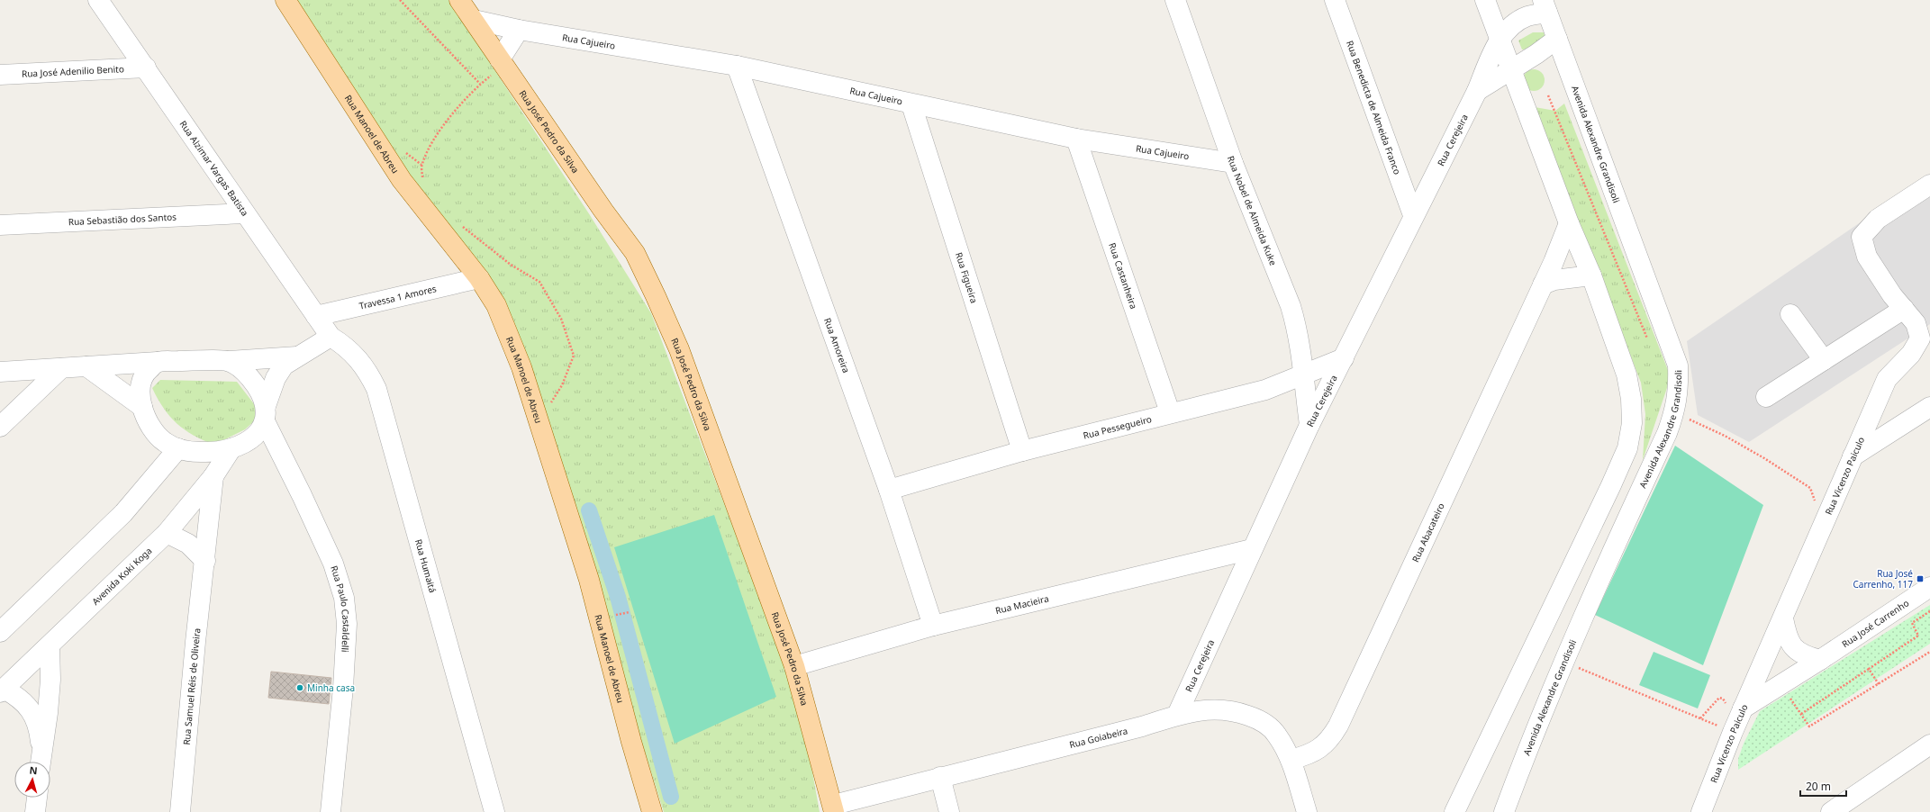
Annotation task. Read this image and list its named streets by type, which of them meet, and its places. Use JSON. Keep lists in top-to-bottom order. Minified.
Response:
{"streets":{"main road":["Rua José Pedro da Silva","Rua Manoel de Abreu"],"street":["Rua Cajueiro","Rua José Adenilio Benito","Rua Benedicta de Almeida Franco","Rua Cerejeira","Avenida Alexandre Grandisoli","Rua Alzimar Vargas Batista","Rua Nobel de Almeida Kuke","Rua Sebastião dos Santos","Rua Castanheira","Rua Figueira","Travessa 1 Amores","Rua Amoreira","Rua Pessegueiro","Rua Vicenzo Paiculo","Rua Abacateiro","Rua Humaitá","Avenida Koki Koga","Rua Macieira","Rua Paulo Castaldelli","Rua José Carrenho","Rua Samuel Réis de Oliveira","Rua Goiabeira"]},"crossings":[["Rua Cajueiro","Rua José Pedro da Silva"],["Rua Cajueiro","Rua Nobel de Almeida Kuke"],["Rua Cajueiro","Rua Castanheira"],["Rua Cajueiro","Rua Figueira"],["Rua Cajueiro","Rua Amoreira"],["Rua José Adenilio Benito","Rua Alzimar Vargas Batista"],["Rua Benedicta de Almeida Franco","Rua Cerejeira"],["Rua José Pedro da Silva","Rua Macieira"],["Rua José Pedro da Silva","Rua Goiabeira"],["Rua Manoel de Abreu","Travessa 1 Amores"],["Rua Cerejeira","Avenida Alexandre Grandisoli"],["Rua Cerejeira","Rua Nobel de Almeida Kuke"],["Rua Cerejeira","Rua Pessegueiro"],["Rua Cerejeira","Rua Macieira"],["Rua Cerejeira","Rua Goiabeira"],["Rua Alzimar Vargas Batista","Rua Sebastião dos Santos"],["Rua Alzimar Vargas Batista","Travessa 1 Amores"],["Rua Alzimar Vargas Batista","Rua Humaitá"],["Rua Nobel de Almeida Kuke","Rua Pessegueiro"],["Rua Castanheira","Rua Pessegueiro"],["Rua Figueira","Rua Pessegueiro"],["Rua Amoreira","Rua Pessegueiro"],["Rua Amoreira","Rua Macieira"],["Rua Vicenzo Paiculo","Rua José Carrenho"],["Rua Abacateiro","Rua Goiabeira"],["Avenida Koki Koga","Rua Paulo Castaldelli"],["Avenida Koki Koga","Rua Samuel Réis de Oliveira"]],"places":{"transit":["Rua José Carrenho, 117"],"other":["Minha casa"]},"scale_bar":"20 m","north":"top"}
